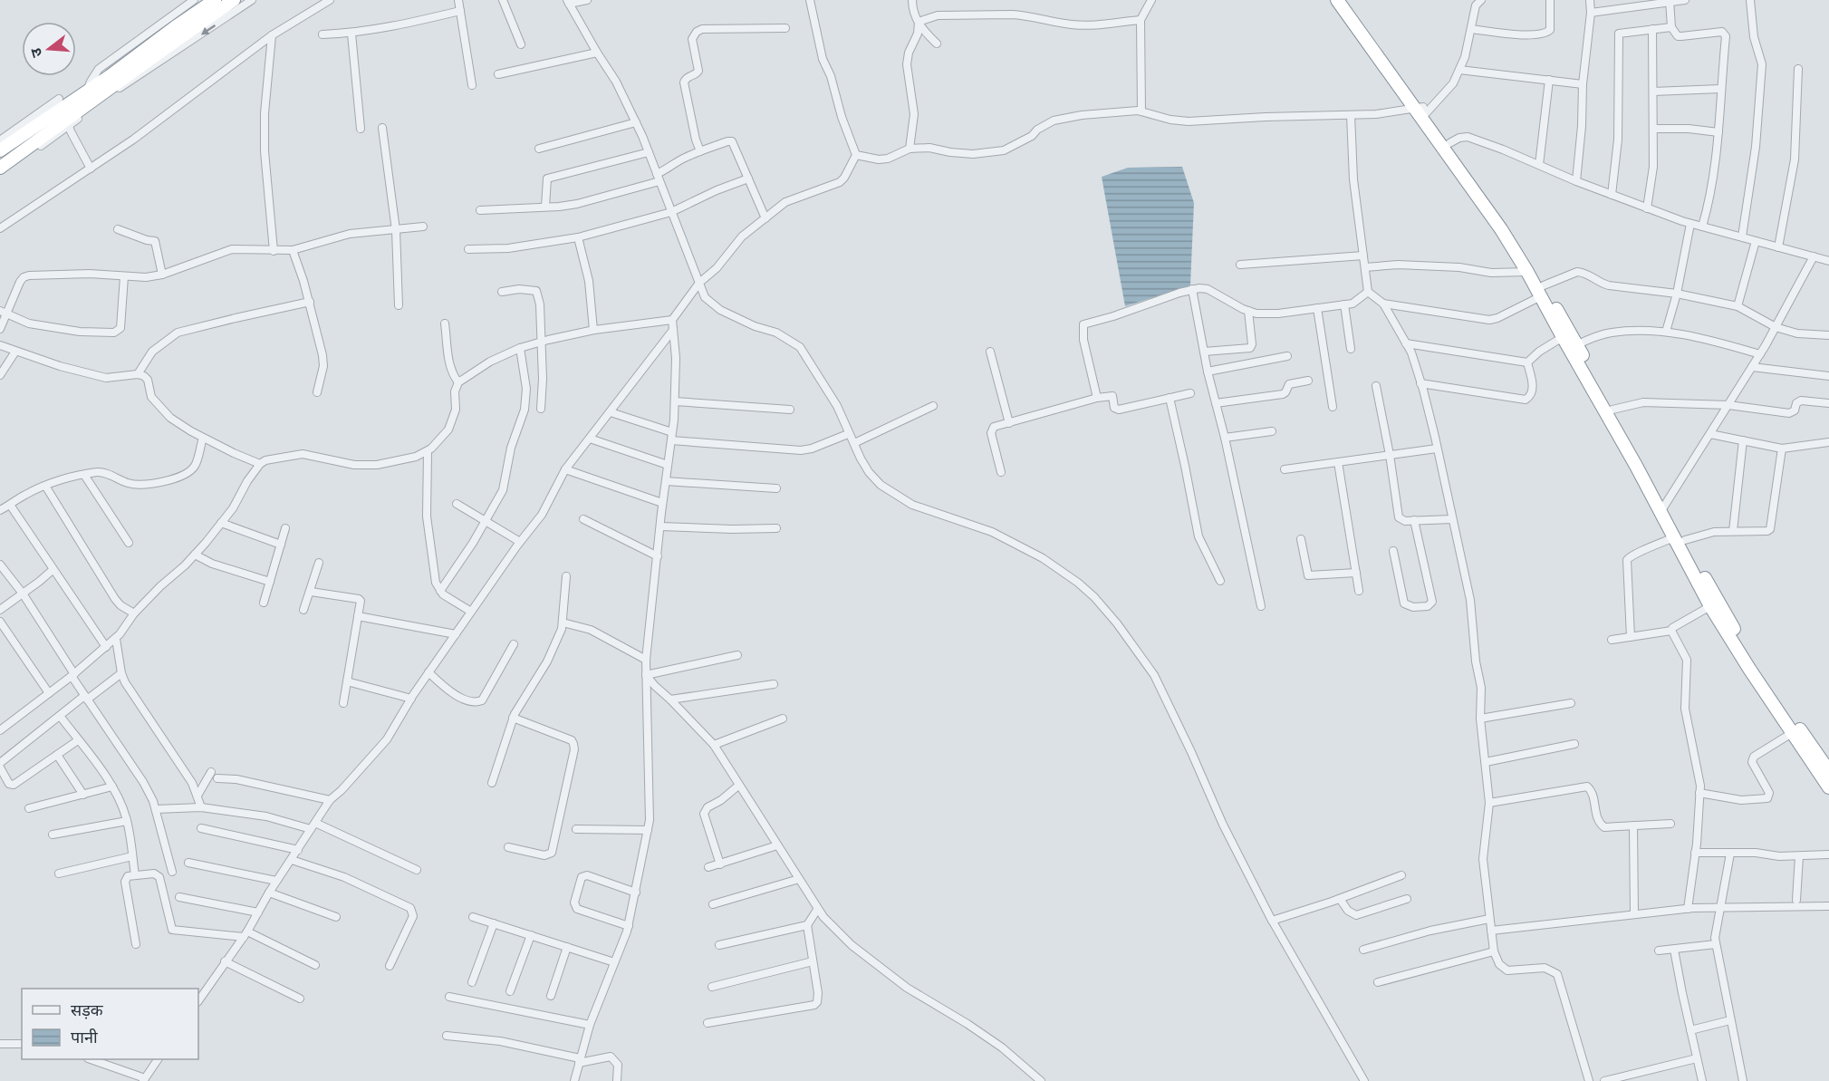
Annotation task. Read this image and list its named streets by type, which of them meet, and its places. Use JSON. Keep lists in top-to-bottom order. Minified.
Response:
{"legend":["सड़क","पानी"],"north":"left"}
